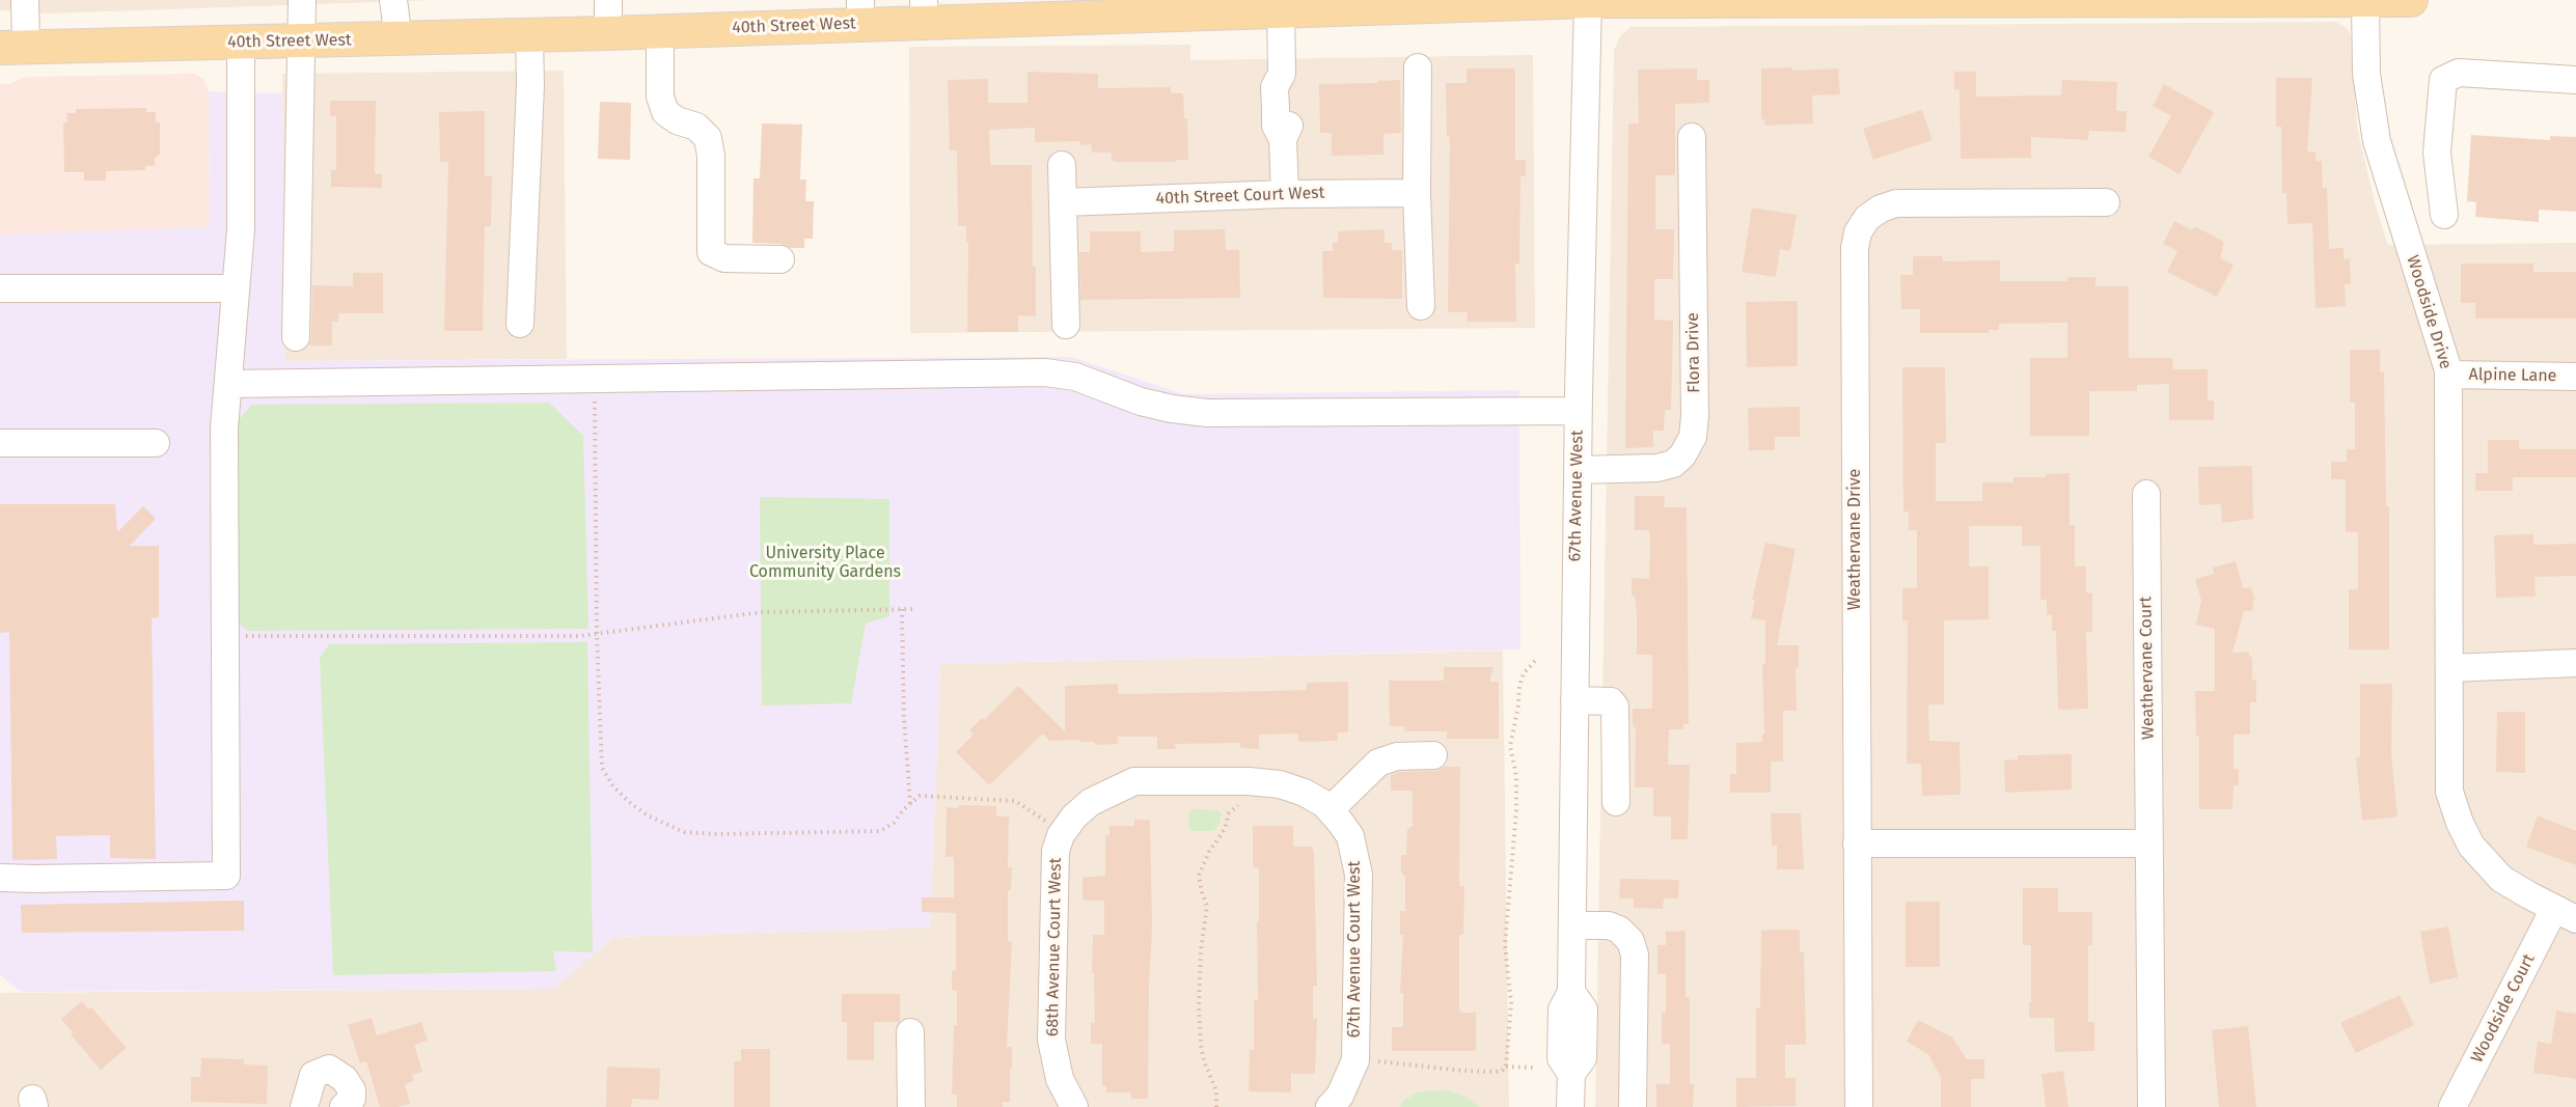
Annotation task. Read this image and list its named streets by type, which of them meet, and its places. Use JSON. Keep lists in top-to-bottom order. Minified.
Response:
{"streets":{"main road":["40th Street West"],"street":["40th Street Court West","Woodside Drive","Flora Drive","Alpine Lane","67th Avenue West","Weathervane Drive","Weathervane Court","68th Avenue Court West","67th Avenue Court West","Woodside Court"]},"crossings":[["40th Street West","Woodside Drive"],["40th Street West","67th Avenue West"],["Woodside Drive","Alpine Lane"],["Woodside Drive","Woodside Court"],["Flora Drive","67th Avenue West"],["68th Avenue Court West","67th Avenue Court West"]],"parks":["University Place Community Gardens"]}
